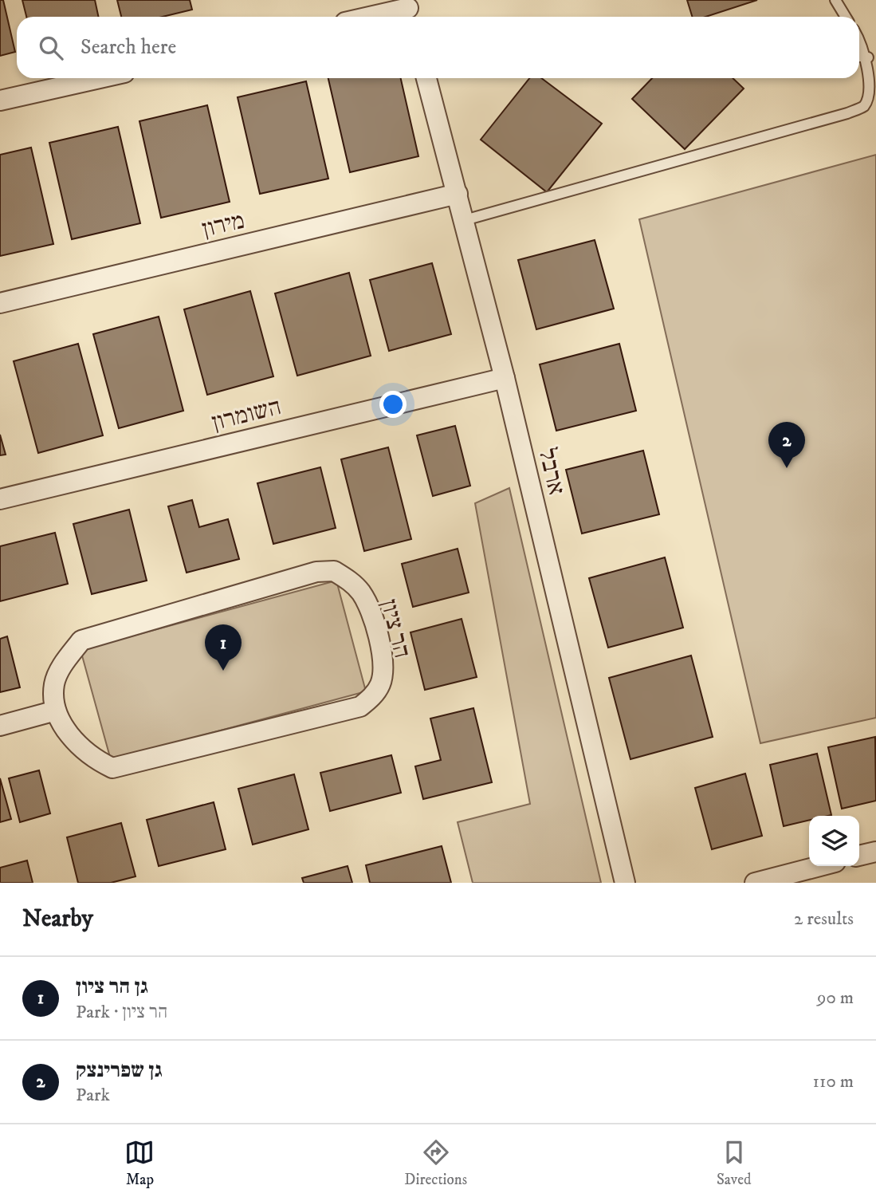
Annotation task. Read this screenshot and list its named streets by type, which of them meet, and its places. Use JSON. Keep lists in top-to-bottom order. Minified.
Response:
{"streets":{"street":["מירון","השומרון","ארבל","הר ציון"]},"crossings":[["מירון","ארבל"],["השומרון","ארבל"]],"page":{"search":"Search here","pins":["2","1"],"heading":["Nearby","2 results"],"list":[{"mark":"1","name":"גן הר ציון","note":"Park · הר ציון","value":"90 m"},{"mark":"2","name":"גן שפרינצק","note":"Park","value":"110 m"}],"nav":["Map","Directions","Saved"]}}
